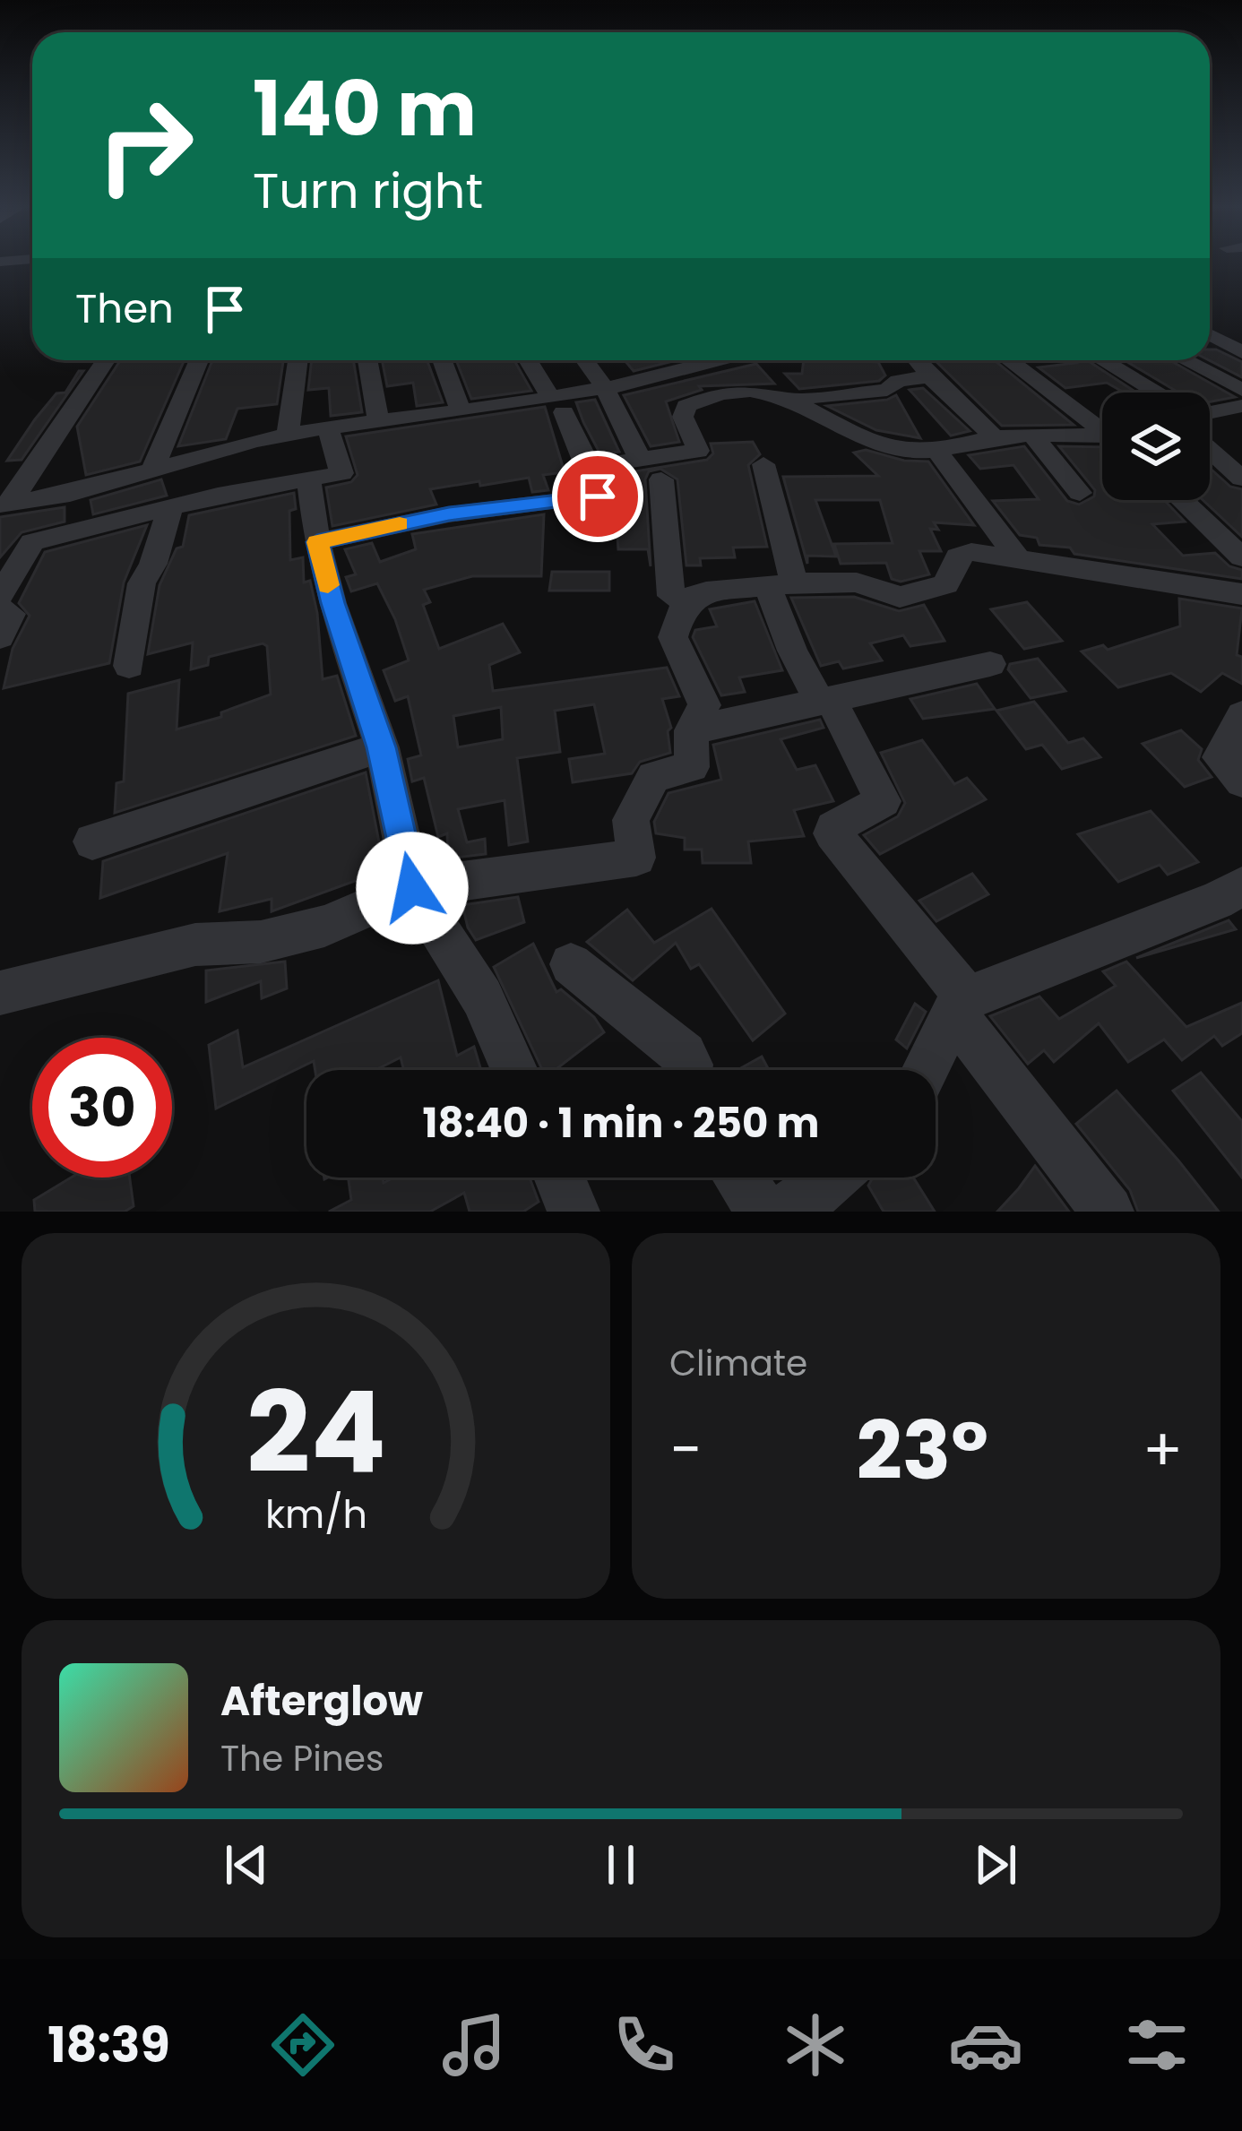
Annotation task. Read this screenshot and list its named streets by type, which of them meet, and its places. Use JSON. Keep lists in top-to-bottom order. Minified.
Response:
{"page":{"turn":["140 m","Turn right"],"then":"Then","limit":"30","trip":"18:40 · 1 min · 250 m","tile":"Climate","heat":["−","23°","+"],"song":["Afterglow","The Pines"],"tabs":"18:39","gauge":["24","km/h"]}}
